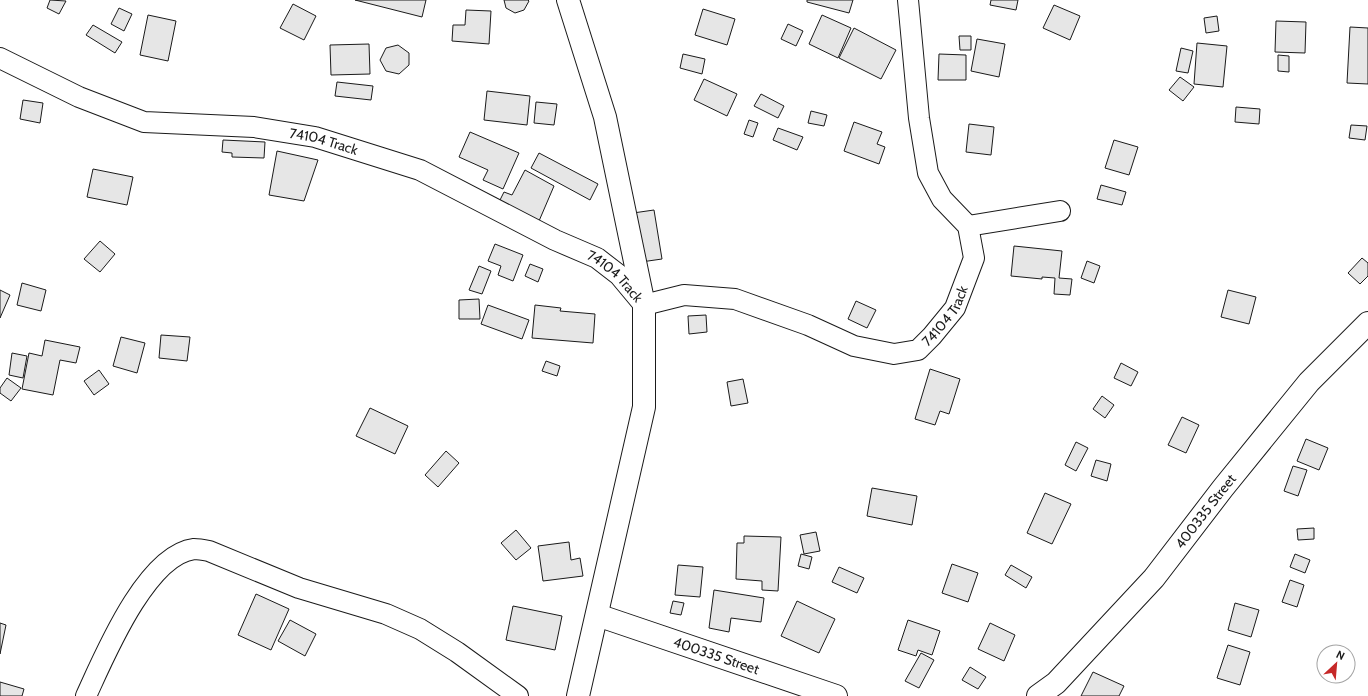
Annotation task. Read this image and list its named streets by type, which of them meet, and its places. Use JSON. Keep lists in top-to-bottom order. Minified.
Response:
{"streets":{"street":["74104 Track","400335 Street"]},"north":"top right"}
